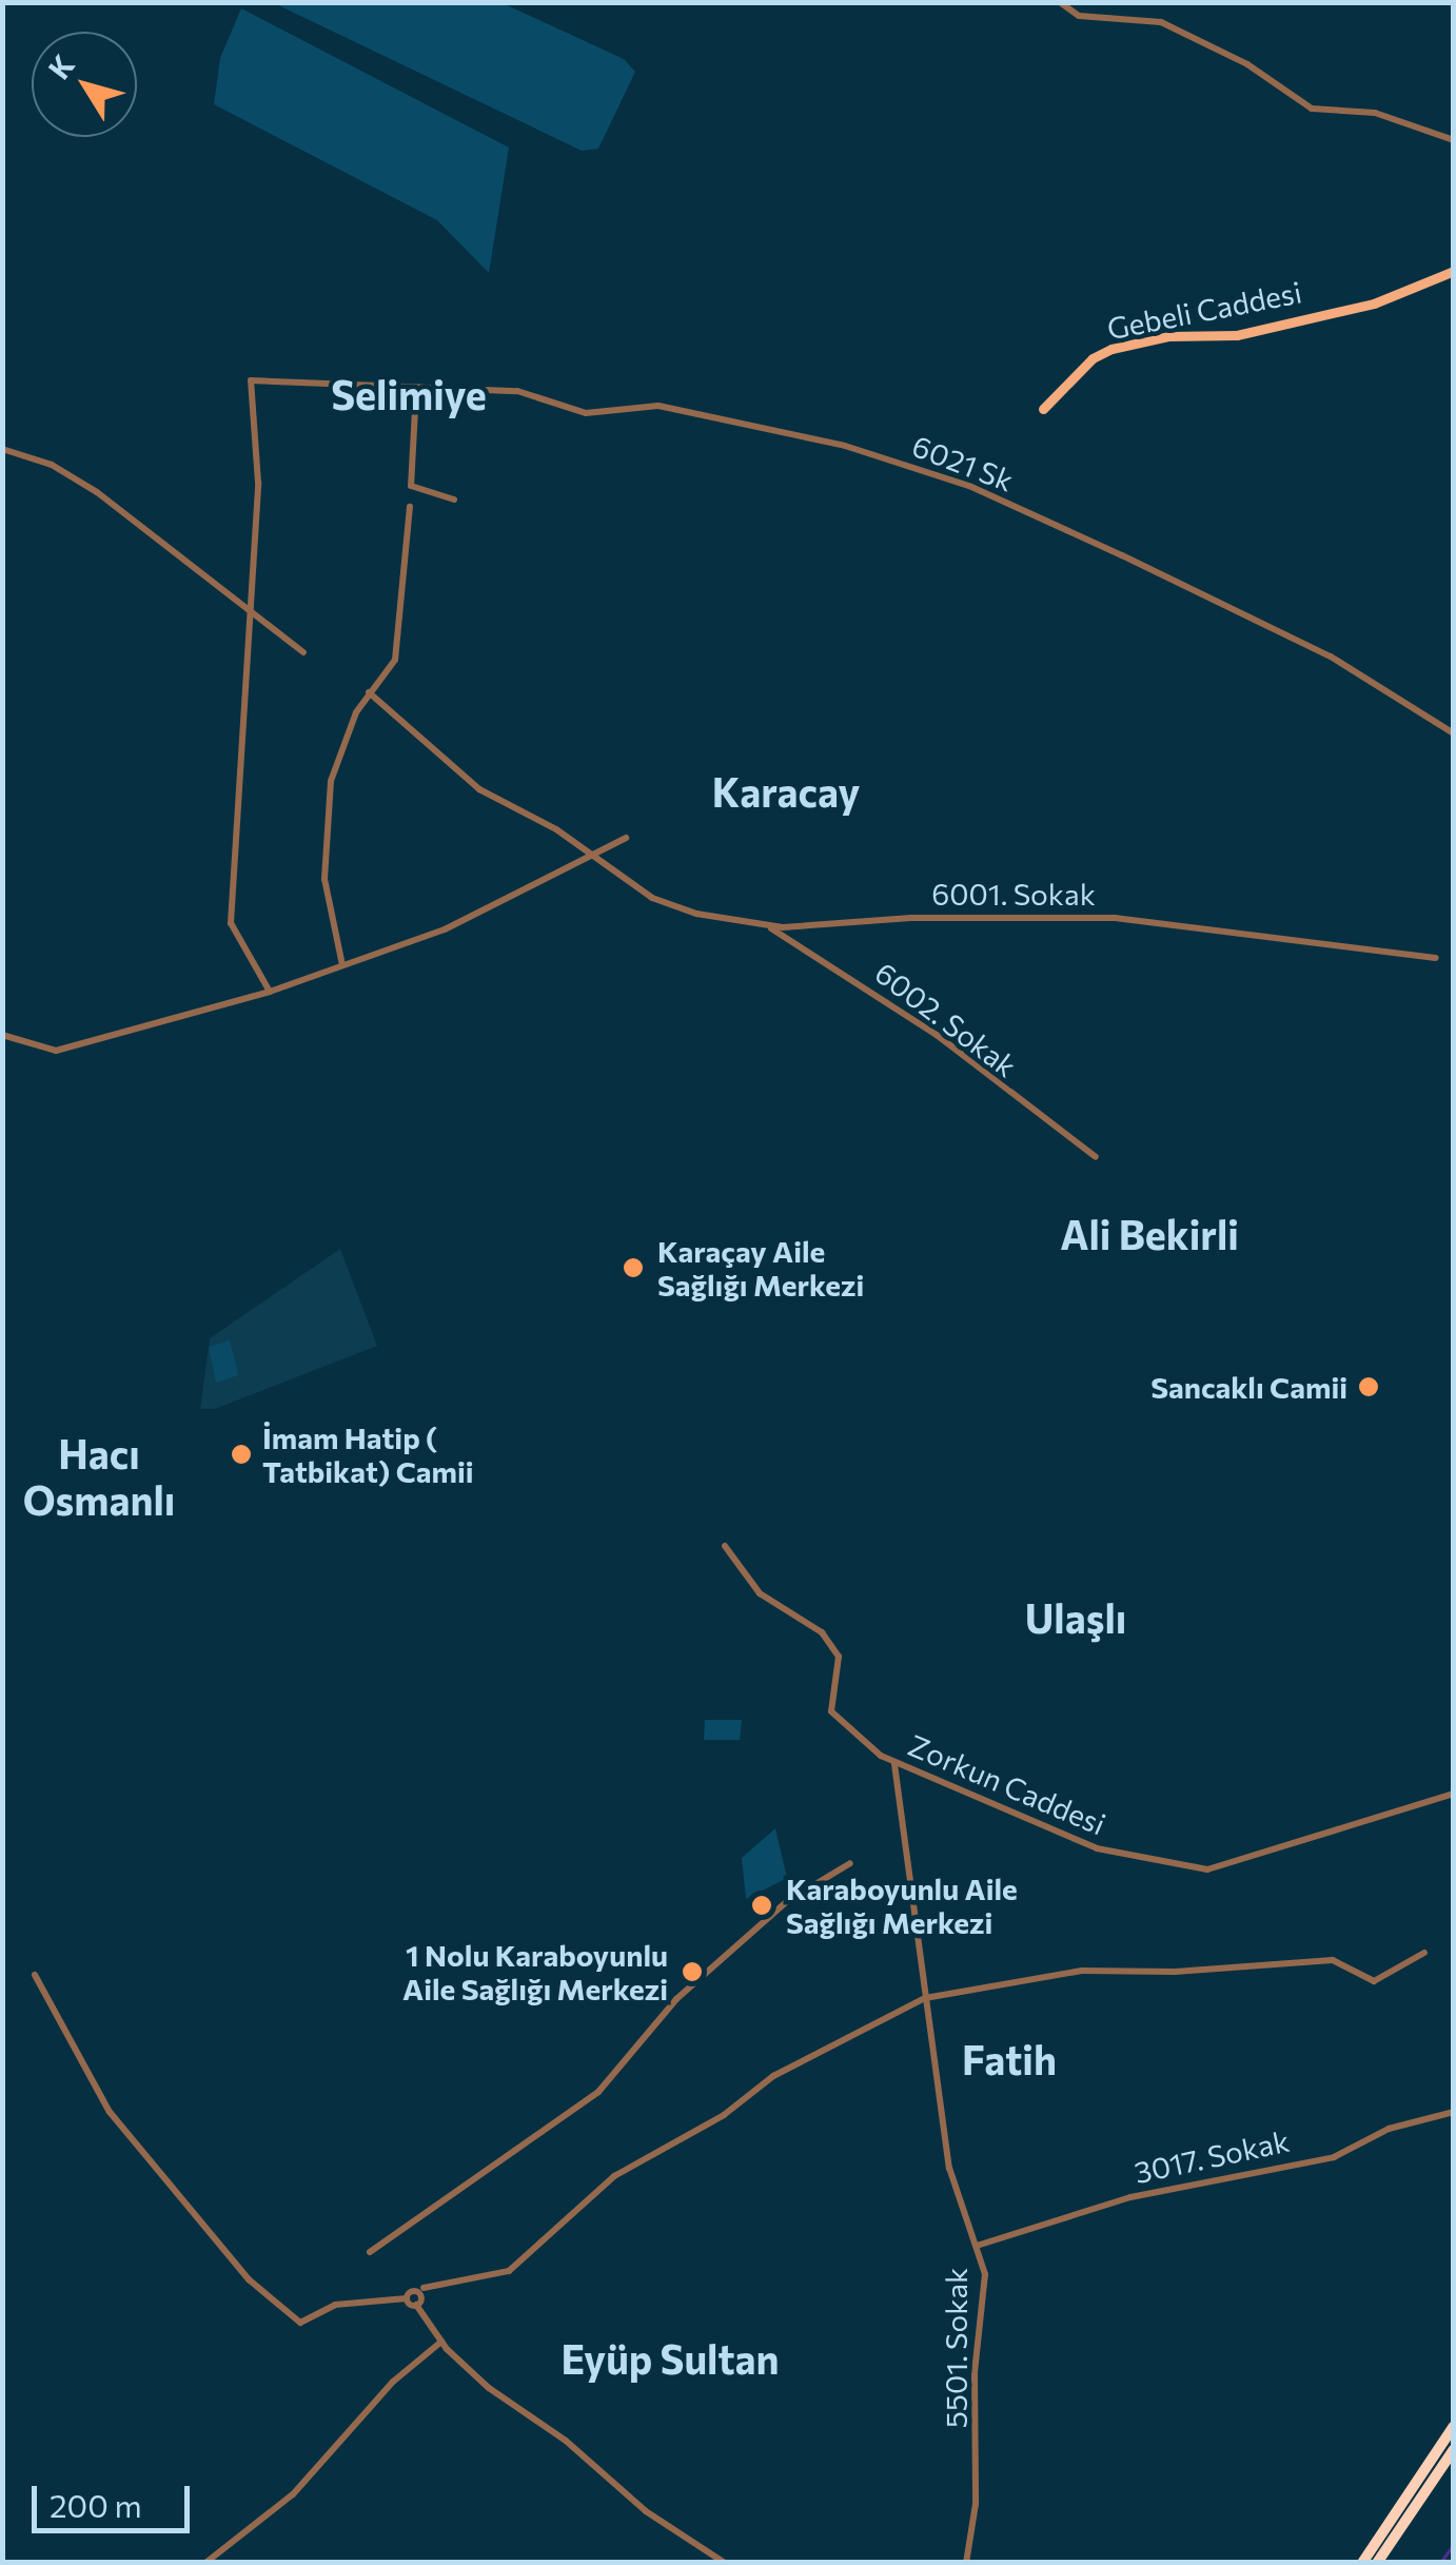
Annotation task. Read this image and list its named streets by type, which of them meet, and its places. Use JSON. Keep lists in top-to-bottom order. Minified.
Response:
{"streets":{"main road":["Gebeli Caddesi"],"street":["6021 Sk","6001. Sokak","6002. Sokak","Zorkun Caddesi","3017. Sokak","5501. Sokak"]},"crossings":[["6001. Sokak","6002. Sokak"],["Zorkun Caddesi","5501. Sokak"],["3017. Sokak","5501. Sokak"]],"districts":["Selimiye","Karacay","Ali Bekirli","Hacı Osmanlı","Ulaşlı","Fatih","Eyüp Sultan"],"places":["Karaçay Aile Sağlığı Merkezi","Sancaklı Camii","İmam Hatip ( Tatbikat) Camii","Karaboyunlu Aile Sağlığı Merkezi","1 Nolu Karaboyunlu Aile Sağlığı Merkezi"],"scale_bar":"200 m","north":"top left"}
